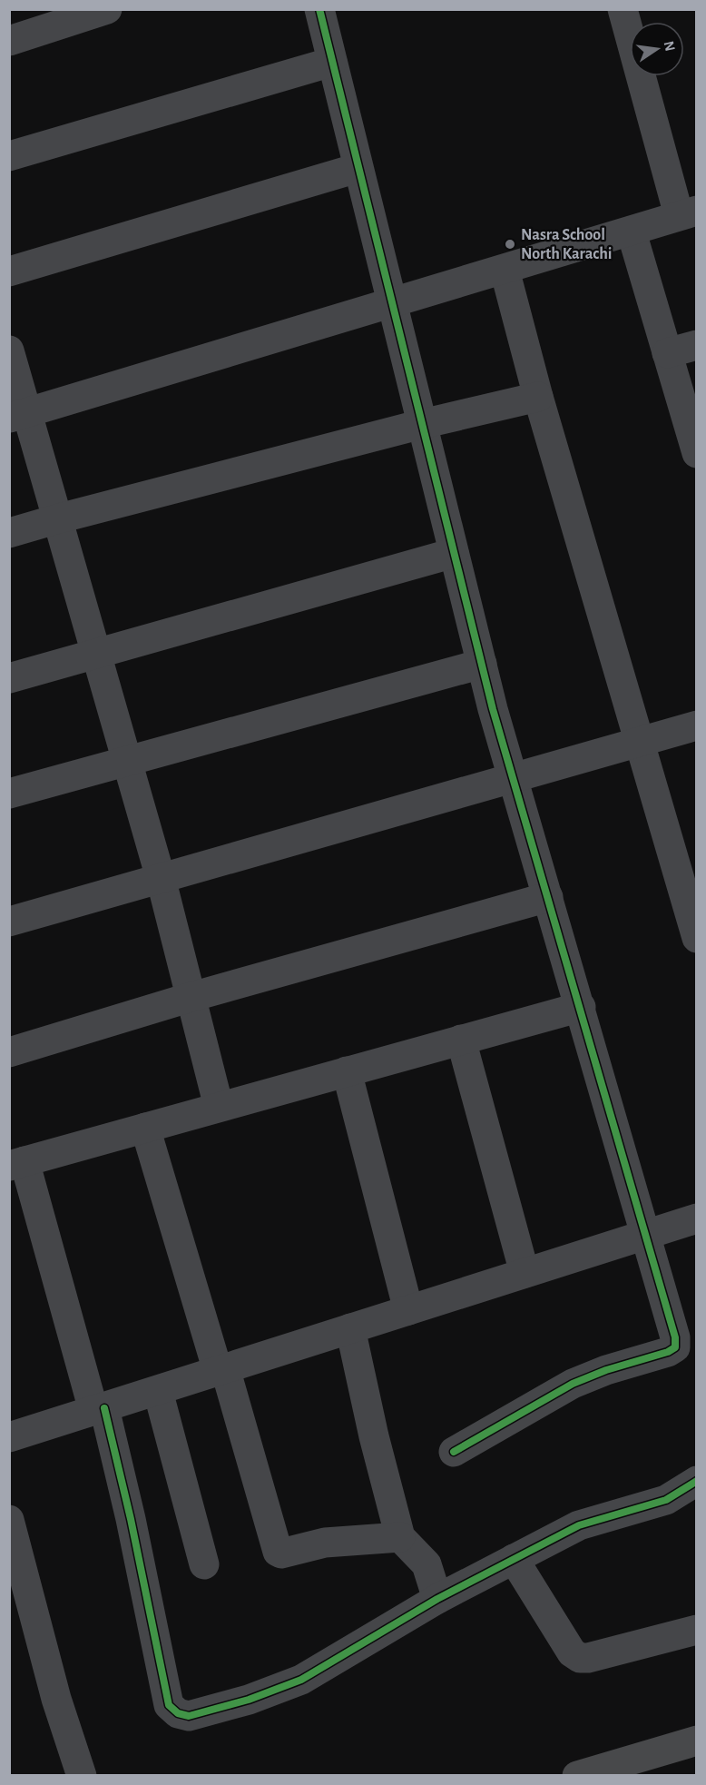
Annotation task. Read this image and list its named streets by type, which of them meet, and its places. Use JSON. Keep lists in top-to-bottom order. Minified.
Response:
{"places":["Nasra School North Karachi"],"north":"right"}
